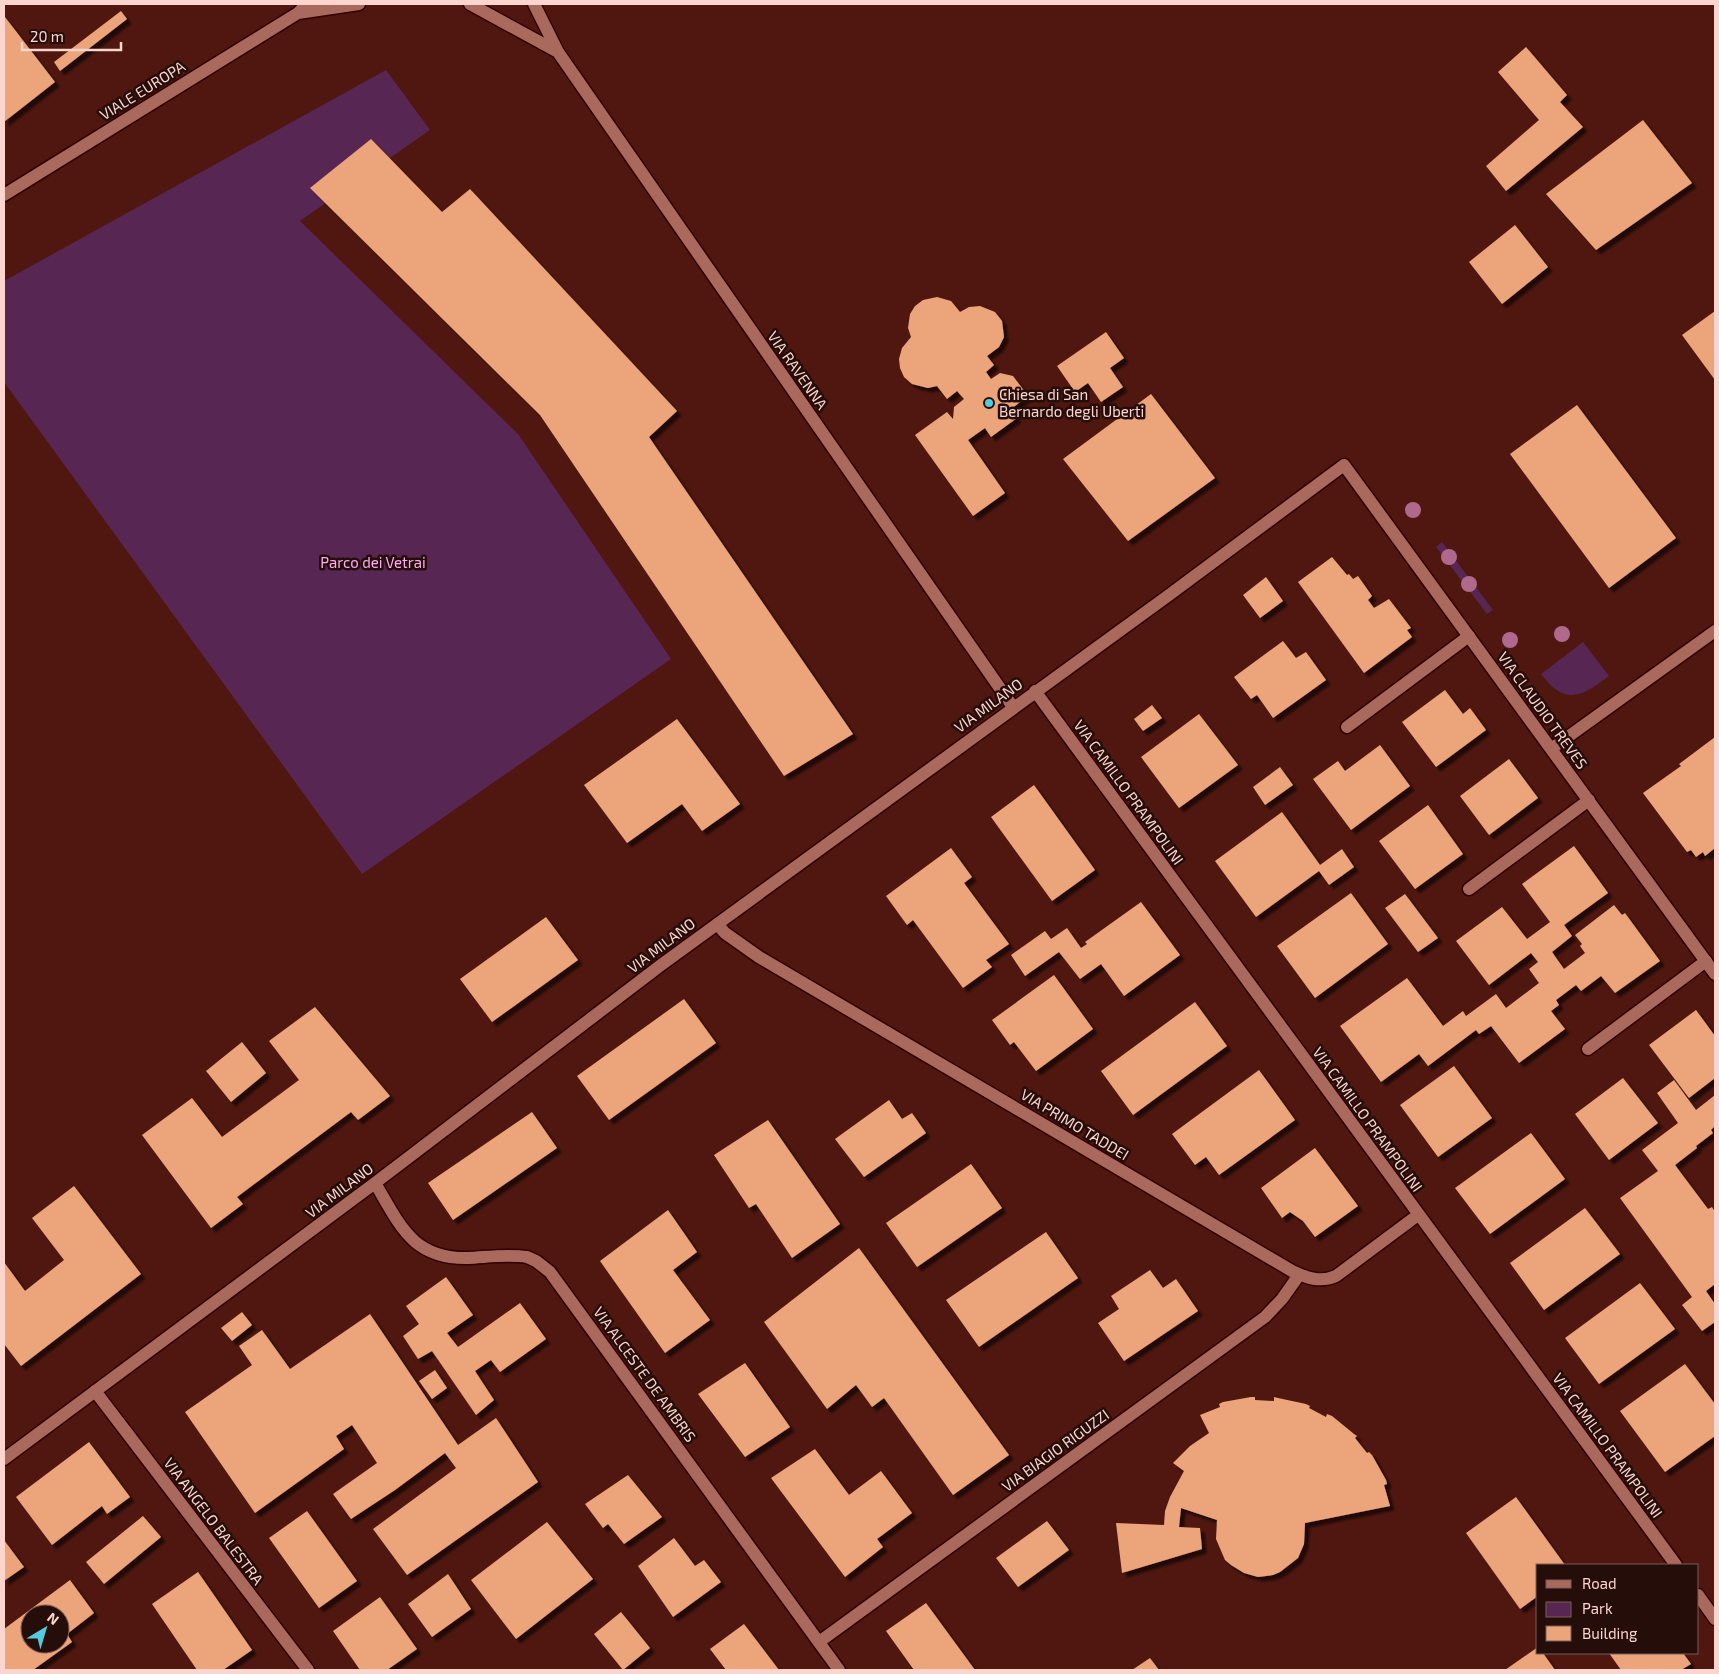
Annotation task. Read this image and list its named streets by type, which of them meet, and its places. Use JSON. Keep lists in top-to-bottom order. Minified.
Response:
{"streets":{"street":["VIALE EUROPA","VIA RAVENNA","VIA MILANO","VIA CLAUDIO TREVES","VIA CAMILLO PRAMPOLINI","VIA PRIMO TADDEI","VIA ALCESTE DE AMBRIS","VIA BIAGIO RIGUZZI","VIA ANGELO BALESTRA"]},"crossings":[["VIA RAVENNA","VIA MILANO"],["VIA MILANO","VIA CLAUDIO TREVES"],["VIA MILANO","VIA CAMILLO PRAMPOLINI"],["VIA MILANO","VIA PRIMO TADDEI"],["VIA MILANO","VIA ALCESTE DE AMBRIS"],["VIA MILANO","VIA ANGELO BALESTRA"],["VIA CAMILLO PRAMPOLINI","VIA PRIMO TADDEI"],["VIA PRIMO TADDEI","VIA BIAGIO RIGUZZI"],["VIA ALCESTE DE AMBRIS","VIA BIAGIO RIGUZZI"]],"parks":["Parco dei Vetrai"],"places":["Chiesa di San Bernardo degli Uberti"],"legend":["Road","Park","Building"],"scale_bar":"20 m","north":"top right"}
